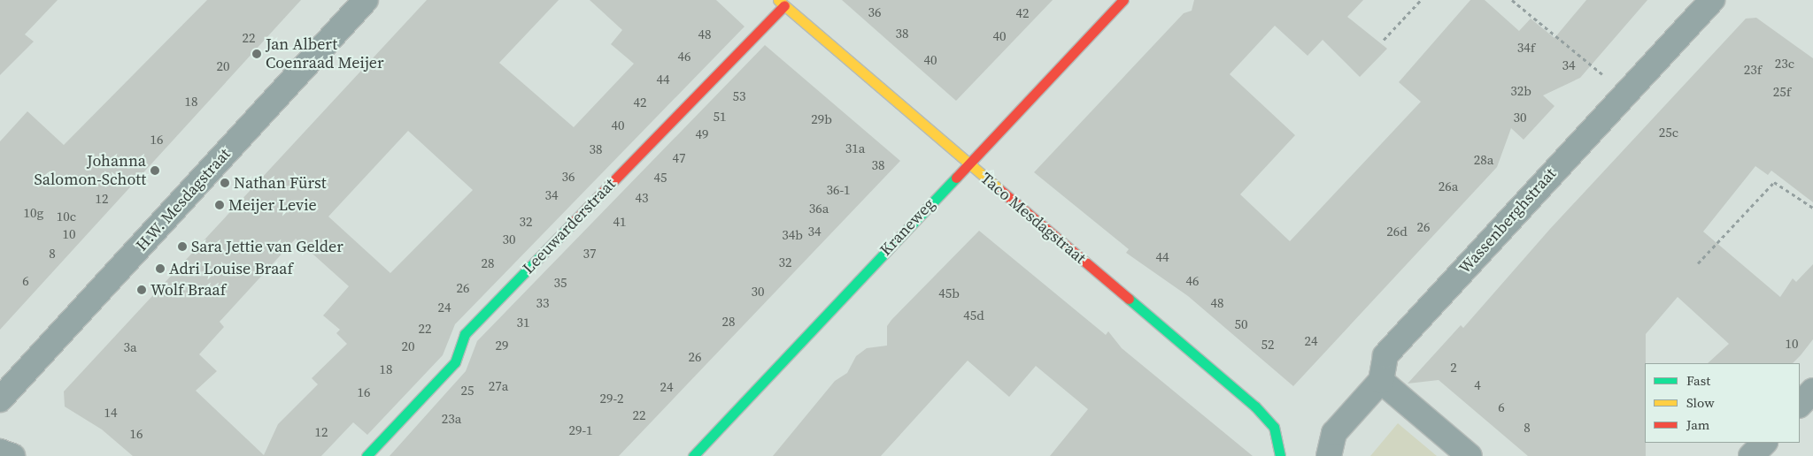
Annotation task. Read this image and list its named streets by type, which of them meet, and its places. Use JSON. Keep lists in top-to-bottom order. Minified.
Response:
{"streets":{"street":["H.W. Mesdagstraat","Taco Mesdagstraat","Wassenberghstraat","Leeuwarderstraat","Kraneweg"]},"crossings":[["Taco Mesdagstraat","Leeuwarderstraat"],["Taco Mesdagstraat","Kraneweg"]],"places":["Jan Albert Coenraad Meijer","Johanna Salomon-Schott","Nathan Fürst","Meijer Levie","Sara Jettie van Gelder","Adri Louise Braaf","Wolf Braaf"],"house_numbers":["36","42","38","48","40","22","34f","46","40","23c","34","20","23f","44","32b","25f","53","18","42","51","30","29b","40","25c","49","16","31a","38","47","28a","38","36","45","26a","36-1","34","43","12","36a","10g","10c","32","41","26","34","26d","10","34b","30","8","37","44","32","28","6","46","35","26","30","45b","33","48","24","45d","28","31","50","22","24","10","52","29","20","3a","26","2","18","4","27a","24","25","16","29-2","6","14","22","23a","8","29-1","12","16"],"legend":["Fast","Slow","Jam"]}
